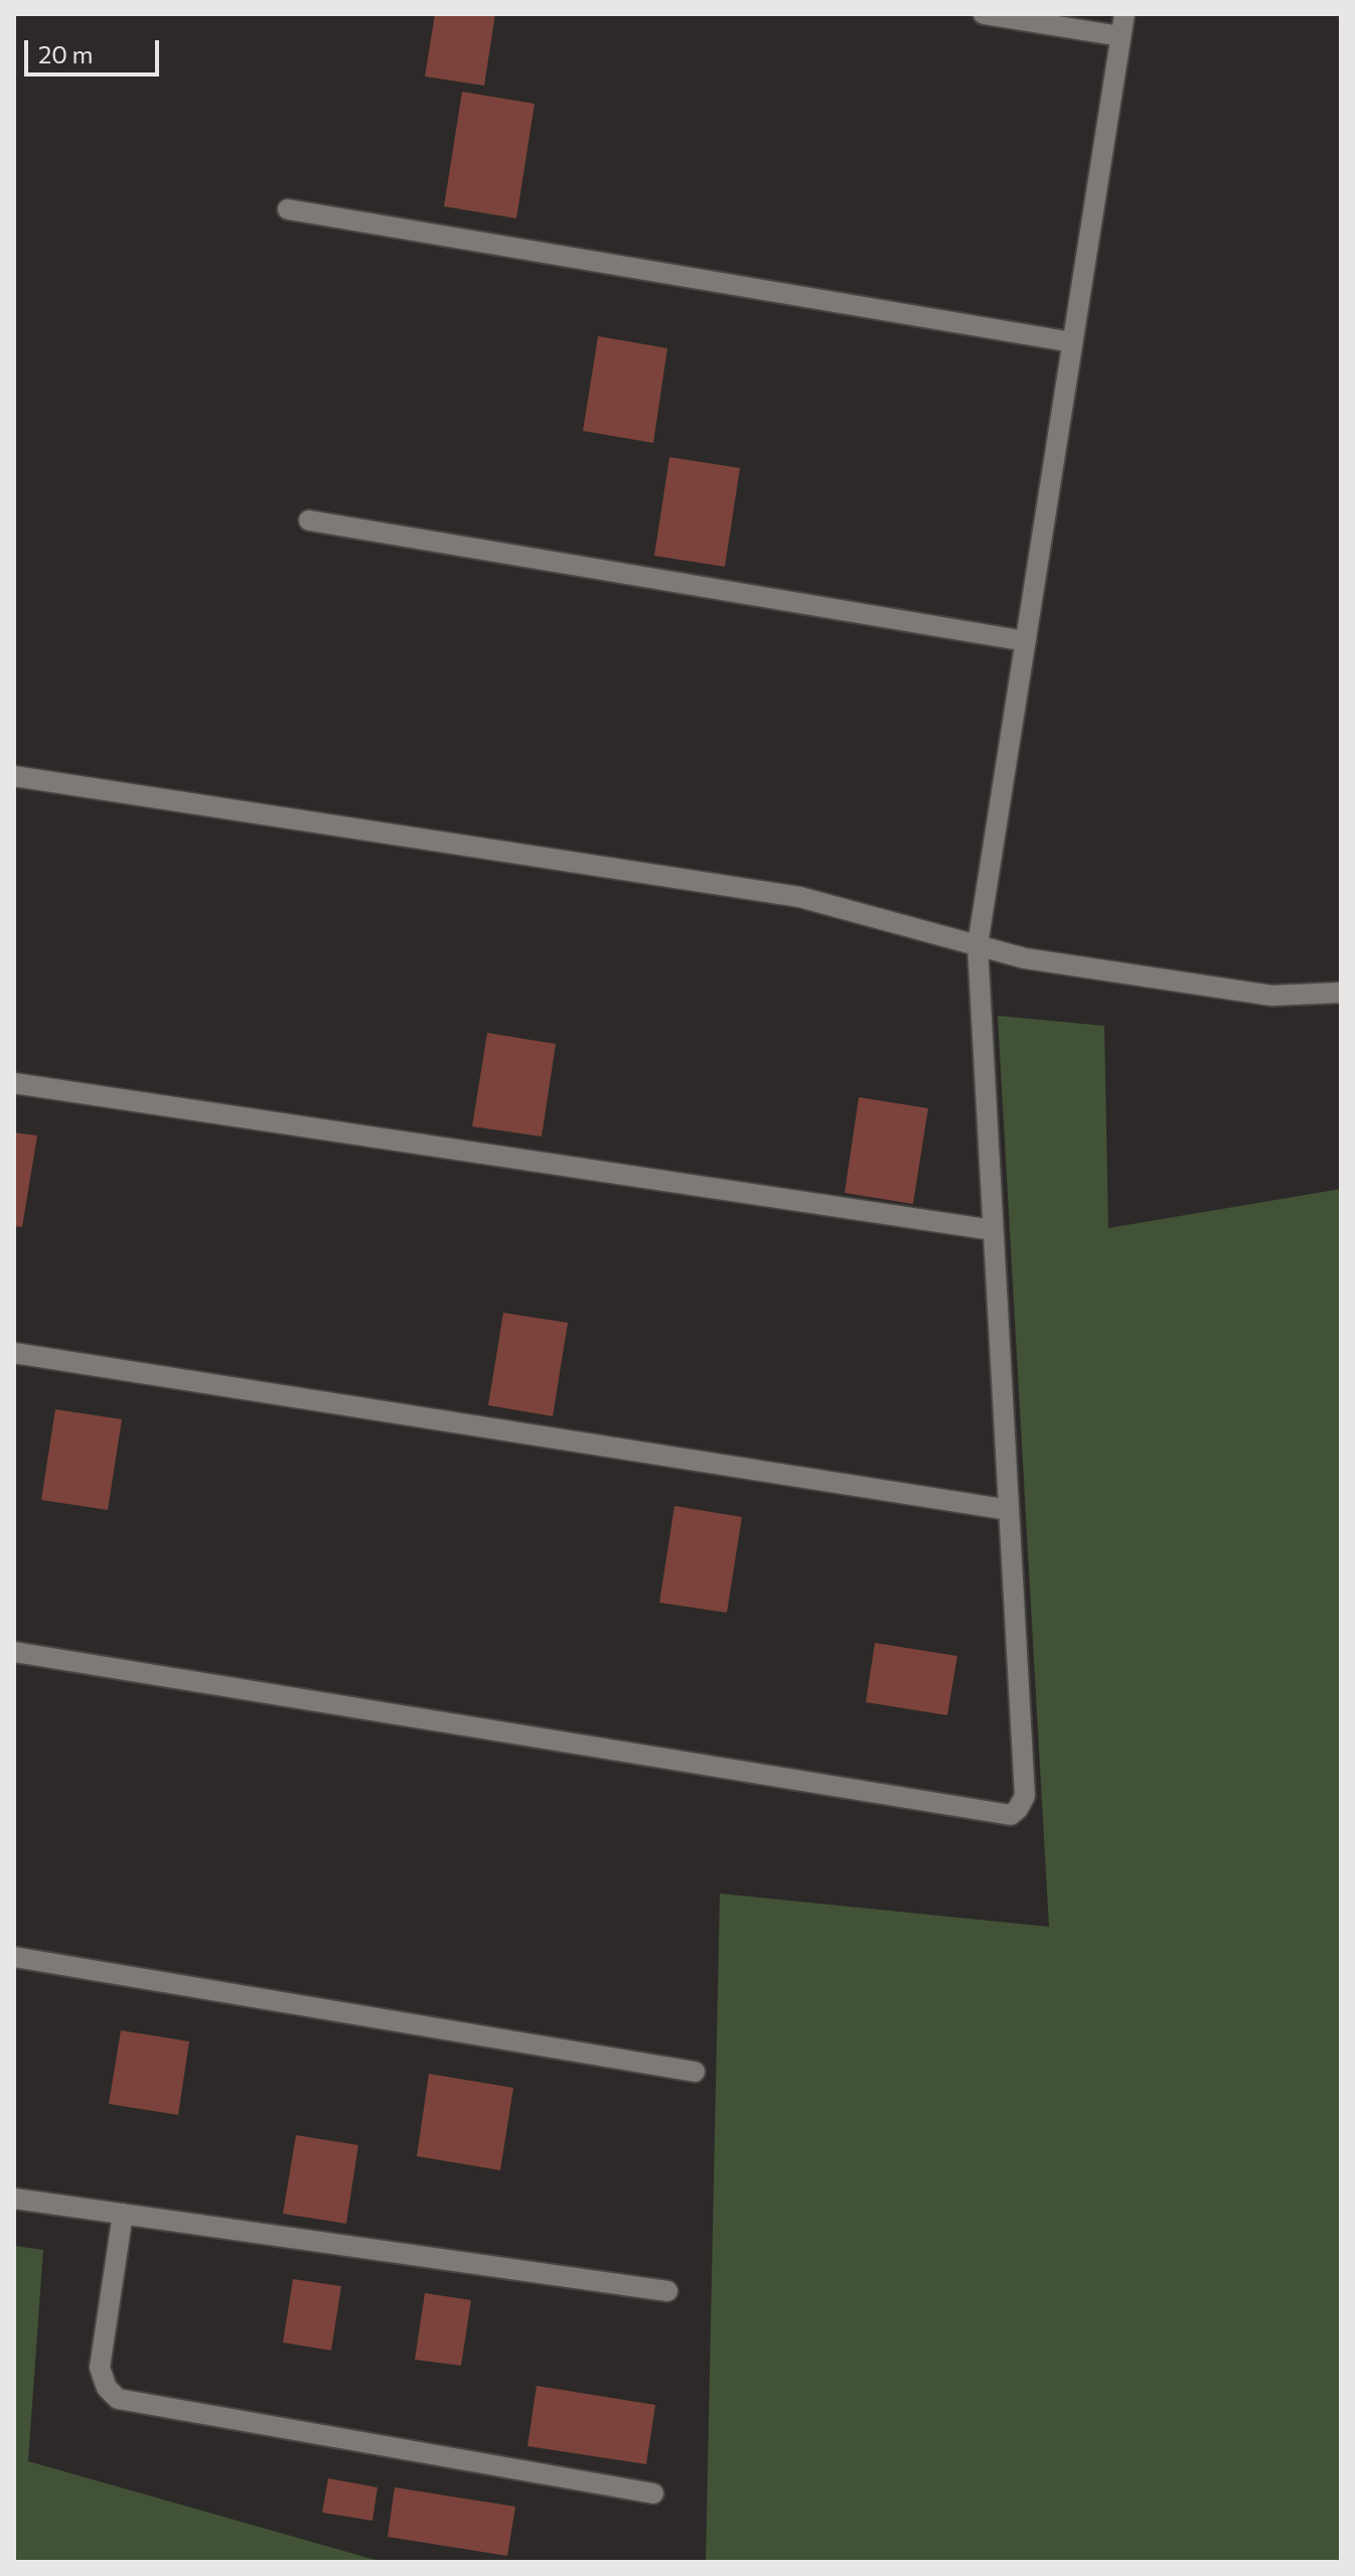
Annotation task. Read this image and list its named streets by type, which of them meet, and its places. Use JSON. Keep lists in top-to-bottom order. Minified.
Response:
{"scale_bar":"20 m"}
